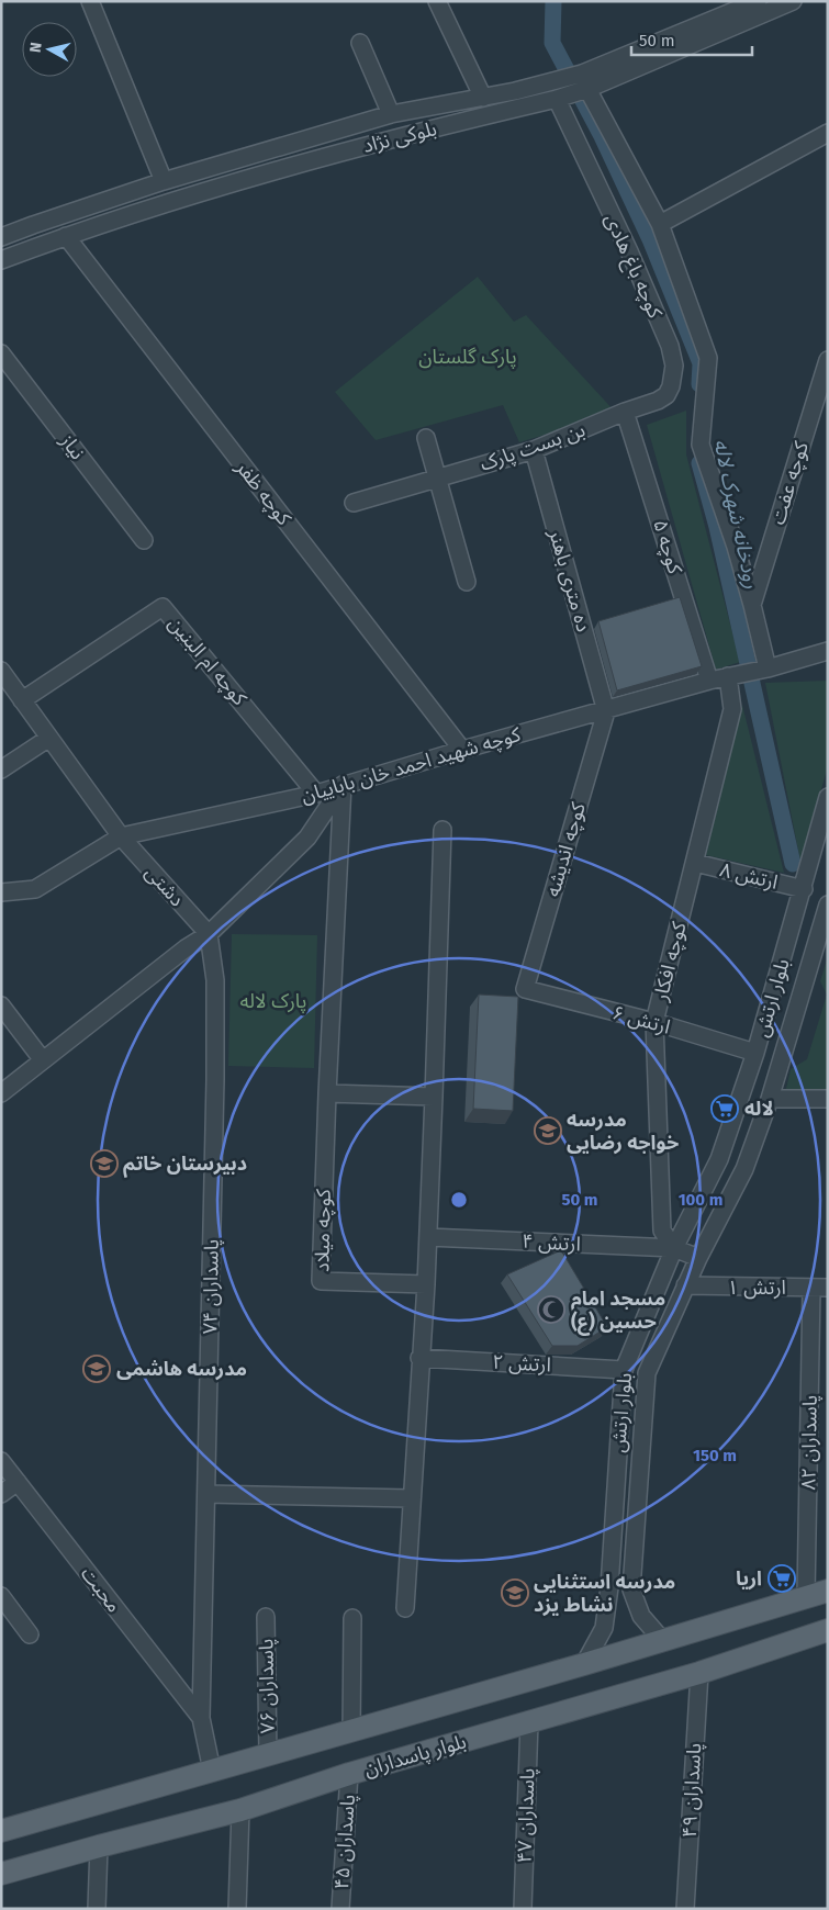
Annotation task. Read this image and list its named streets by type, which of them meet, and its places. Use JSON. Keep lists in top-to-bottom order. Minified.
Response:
{"streets":{"main road":["بلوار پاسداران"],"street":["بلوکی نژاد","کوچه باغ هادی","نیاز","بن بست پارک","کوچه عفت","کوچه ظفر","کوچه ۵","ده متری باهنر","کوچه ام البنین","کوچه شهید احمد خان باباییان","کوچه اندیشه","ارتش ۸","دشتی","کوچه افکار","بلوار ارتش","ارتش ۶","کوچه میلاد","ارتش ۴","پاسداران ۷۴","ارتش ۱","ارتش ۲","پاسداران ۸۲","محبت","پاسداران ۷۶","پاسداران ۴۹","پاسداران ۴۷","پاسداران ۴۵"]},"crossings":[["بلوکی نژاد","کوچه باغ هادی"],["بلوکی نژاد","کوچه ظفر"],["کوچه باغ هادی","بن بست پارک"],["کوچه باغ هادی","کوچه ۵"],["بن بست پارک","کوچه ۵"],["بن بست پارک","ده متری باهنر"],["کوچه ظفر","کوچه شهید احمد خان باباییان"],["کوچه ۵","کوچه شهید احمد خان باباییان"],["ده متری باهنر","کوچه شهید احمد خان باباییان"],["ده متری باهنر","کوچه اندیشه"],["کوچه ام البنین","کوچه شهید احمد خان باباییان"],["کوچه ام البنین","دشتی"],["کوچه شهید احمد خان باباییان","کوچه اندیشه"],["کوچه شهید احمد خان باباییان","دشتی"],["کوچه شهید احمد خان باباییان","کوچه افکار"],["کوچه شهید احمد خان باباییان","کوچه میلاد"],["کوچه اندیشه","ارتش ۶"],["ارتش ۸","کوچه افکار"],["ارتش ۸","بلوار ارتش"],["دشتی","پاسداران ۷۴"],["کوچه افکار","بلوار ارتش"],["کوچه افکار","ارتش ۶"],["کوچه افکار","ارتش ۴"],["بلوار ارتش","ارتش ۶"],["بلوار ارتش","ارتش ۴"],["بلوار ارتش","ارتش ۱"],["بلوار ارتش","ارتش ۲"],["پاسداران ۷۴","محبت"],["ارتش ۱","پاسداران ۸۲"],["بلوار پاسداران","پاسداران ۴۹"],["بلوار پاسداران","پاسداران ۴۷"],["بلوار پاسداران","پاسداران ۴۵"]],"water":["رودخانه شهرک لاله"],"parks":["پارک گلستان","پارک لاله"],"places":{"supermarket":["لاله","اریا"],"school or university":["مدرسه خواجه رضایی","دبیرستان خاتم","مدرسه هاشمی","مدرسه استثنایی نشاط یزد"],"mosque":["مسجد امام حسین (ع)"]},"scale_bar":"50 m","north":"left","rings":["50 m","100 m","150 m"]}
